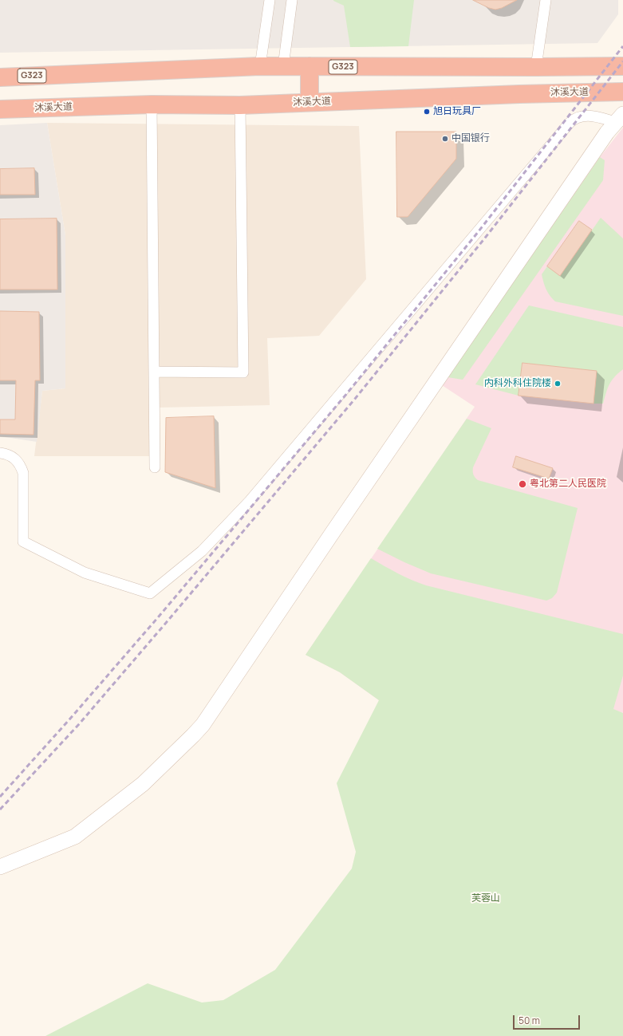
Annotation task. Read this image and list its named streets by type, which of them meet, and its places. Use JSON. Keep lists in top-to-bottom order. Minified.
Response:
{"streets":{"highway":["G323","沐溪大道"]},"parks":["芙蓉山"],"places":["旭日玩具厂","中国银行","内科外科住院楼","粤北第二人民医院"],"scale_bar":"50 m"}
